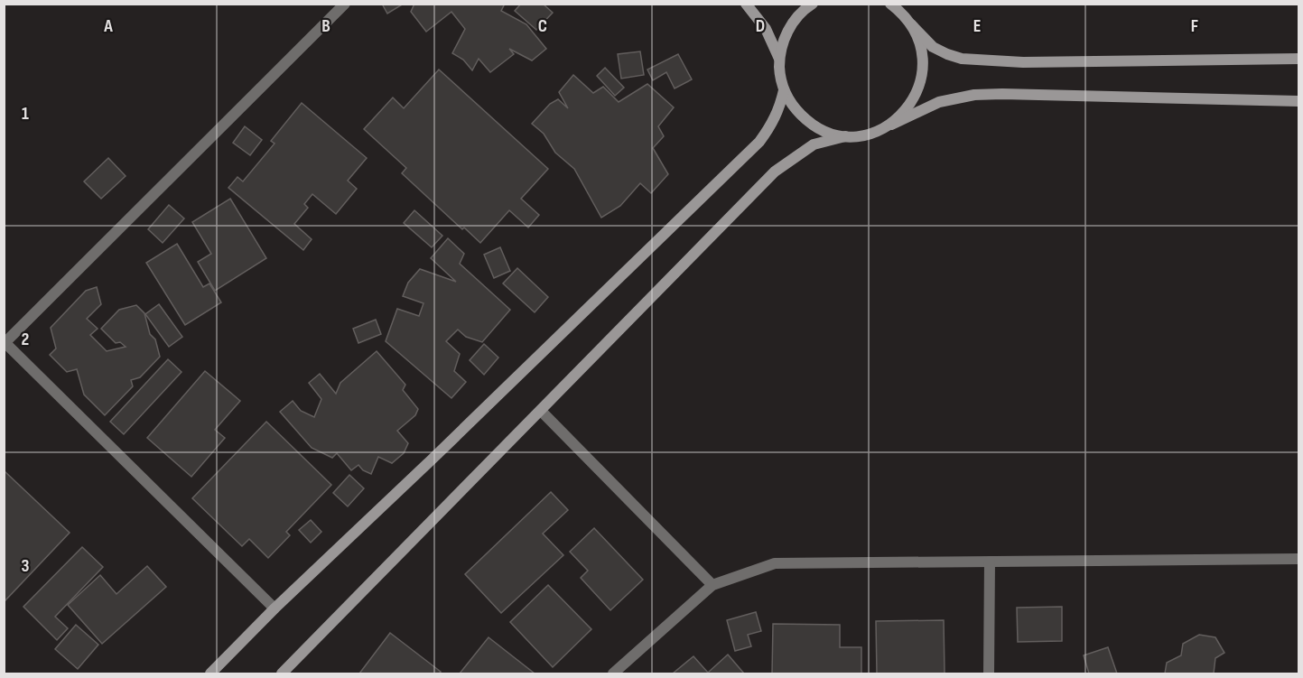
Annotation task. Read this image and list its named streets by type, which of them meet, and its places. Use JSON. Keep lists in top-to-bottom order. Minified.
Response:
{"grid":{"columns":["A","B","C","D","E","F"],"rows":["1","2","3"]}}
